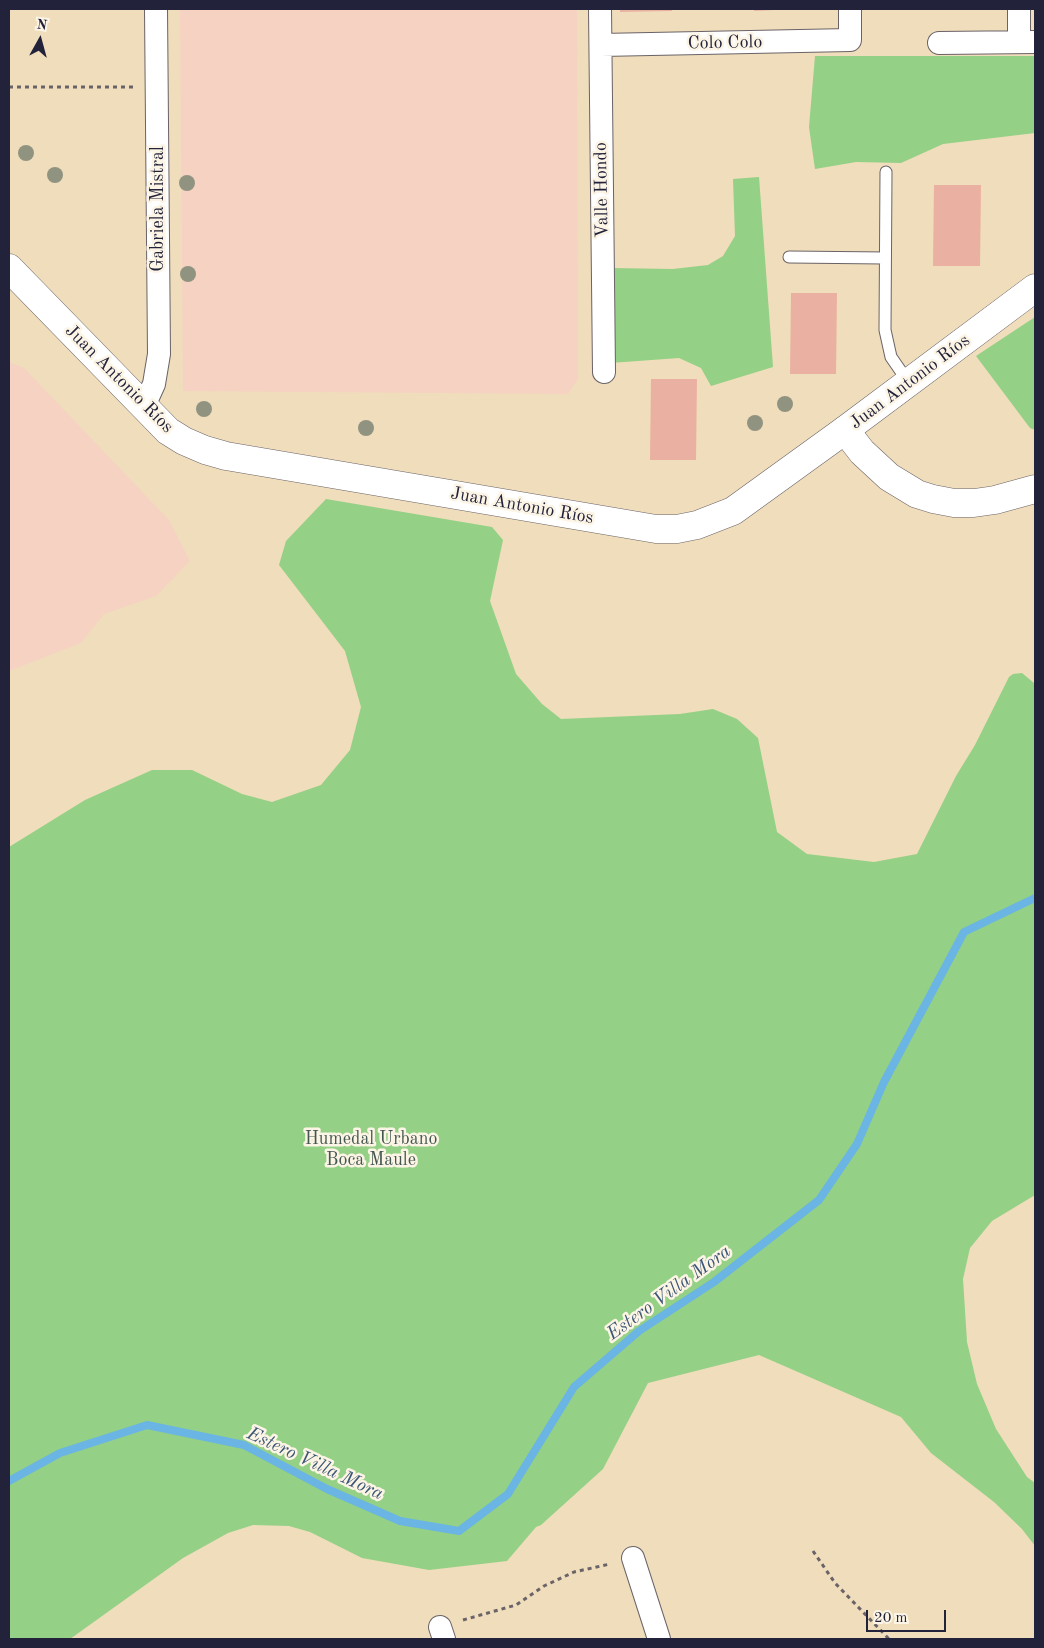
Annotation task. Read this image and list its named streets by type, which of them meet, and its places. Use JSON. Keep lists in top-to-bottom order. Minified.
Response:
{"streets":{"street":["Colo Colo","Valle Hondo","Gabriela Mistral","Juan Antonio Ríos"]},"crossings":[["Colo Colo","Valle Hondo"],["Gabriela Mistral","Juan Antonio Ríos"]],"water":["Estero Villa Mora"],"parks":["Humedal Urbano Boca Maule"],"scale_bar":"20 m","north":"top"}
